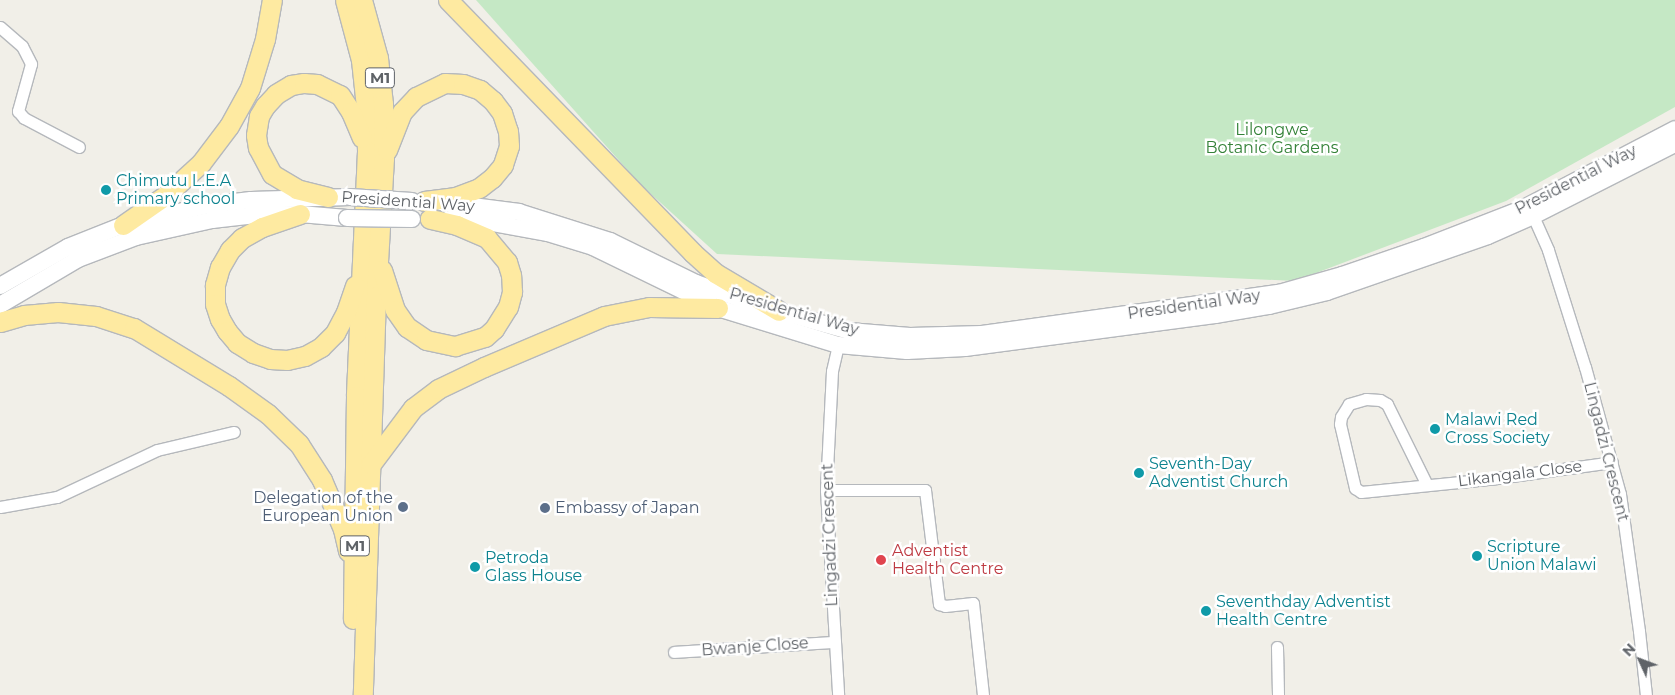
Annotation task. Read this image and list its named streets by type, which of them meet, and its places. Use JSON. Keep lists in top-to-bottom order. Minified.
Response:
{"streets":{"highway":["M1"],"main road":["Presidential Way"],"street":["Lingadzi Crescent","Likangala Close","Bwanje Close"]},"crossings":[["Presidential Way","Lingadzi Crescent"],["Lingadzi Crescent","Likangala Close"],["Lingadzi Crescent","Bwanje Close"]],"parks":["Lilongwe Botanic Gardens"],"places":["Chimutu L.E.A Primary school","Malawi Red Cross Society","Seventh-Day Adventist Church","Delegation of the European Union","Embassy of Japan","Scripture Union Malawi","Adventist Health Centre","Petroda Glass House","Seventhday Adventist Health Centre"],"north":"top left"}
